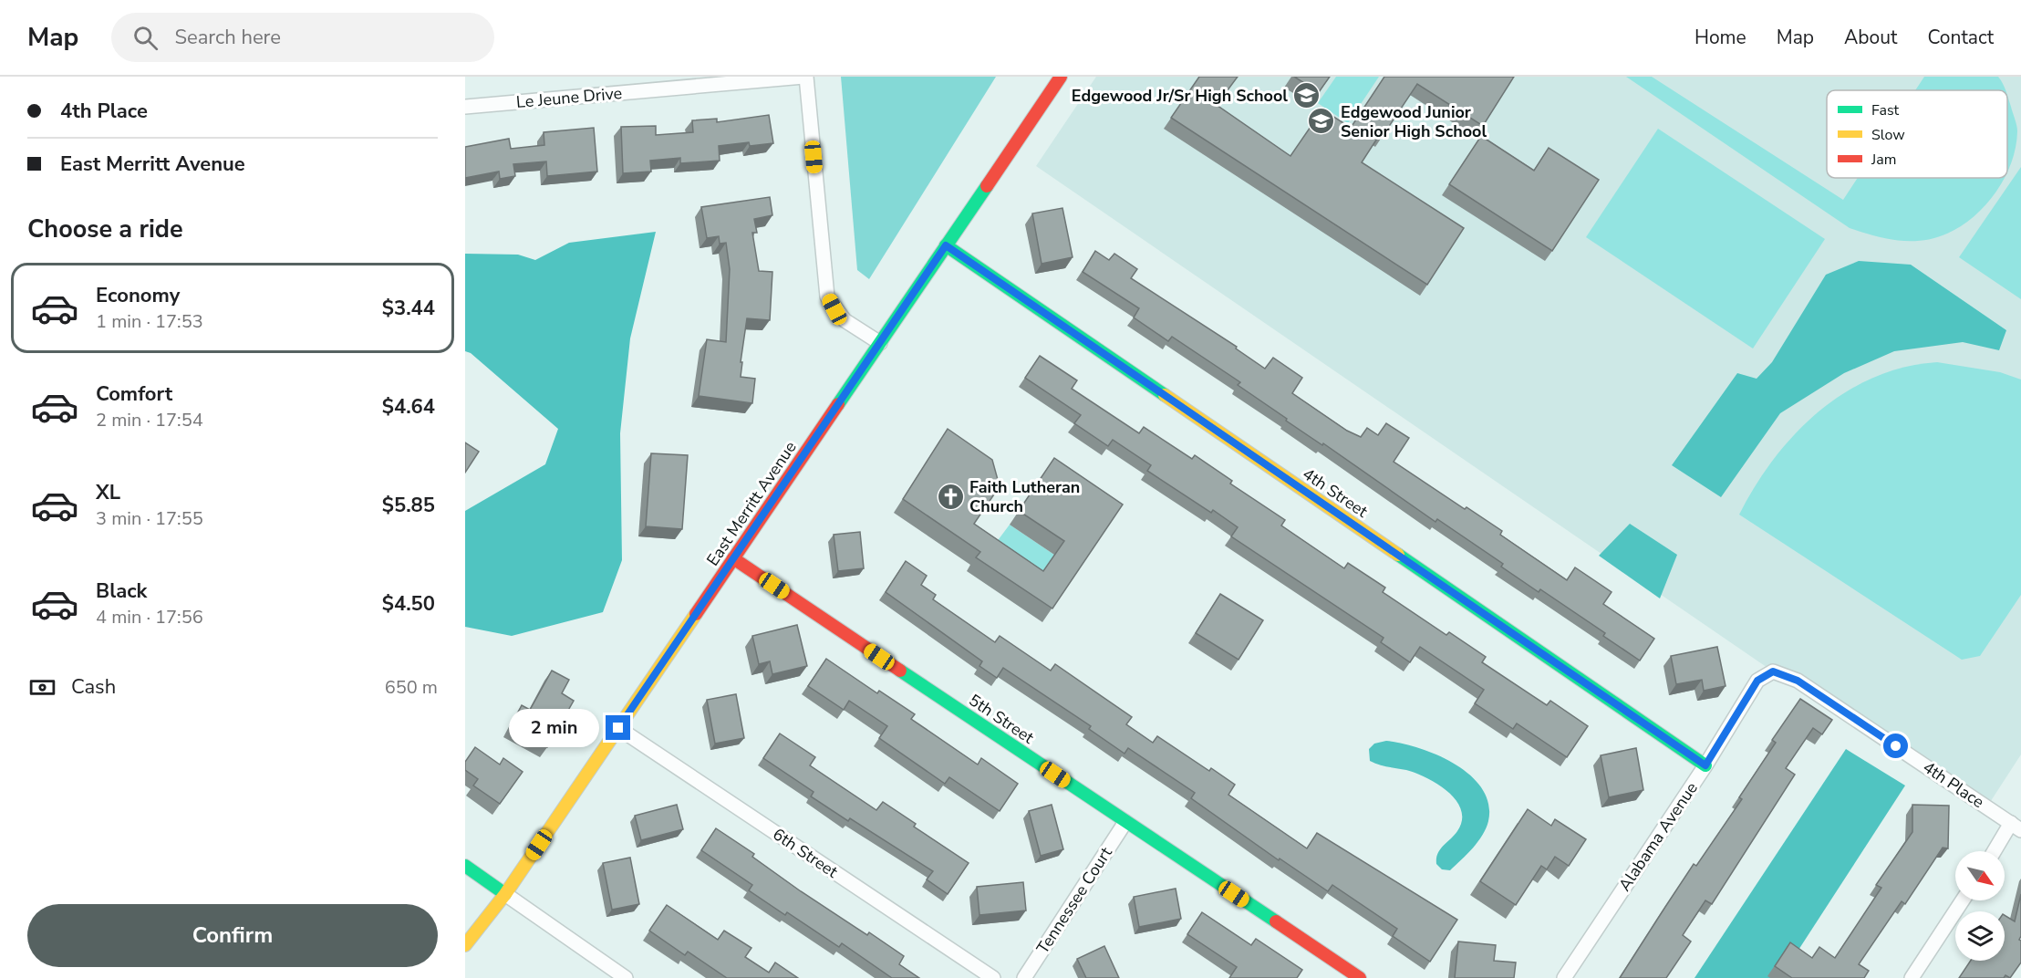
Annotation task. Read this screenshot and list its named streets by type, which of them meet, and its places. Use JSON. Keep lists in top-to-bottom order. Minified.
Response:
{"streets":{"street":["Le Jeune Drive","4th Street","East Merritt Avenue","5th Street","4th Place","Alabama Avenue","6th Street","Tennessee Court"]},"crossings":[["4th Street","East Merritt Avenue"],["4th Street","Alabama Avenue"],["East Merritt Avenue","5th Street"],["East Merritt Avenue","6th Street"],["5th Street","Tennessee Court"],["4th Place","Alabama Avenue"]],"places":{"school or university":["Edgewood Jr/Sr High School","Edgewood Junior Senior High School"],"church":["Faith Lutheran Church"]},"legend":["Fast","Slow","Jam"],"north":"bottom right","page":{"header":"Map","search":"Search here","nav":["Home","Map","About","Contact"],"banner":["4th Place","East Merritt Avenue"],"heading":"Choose a ride","list":[{"name":"Economy","note":"1 min · 17:53","value":"$3.44"},{"name":"Comfort","note":"2 min · 17:54","value":"$4.64"},{"name":"XL","note":"3 min · 17:55","value":"$5.85"},{"name":"Black","note":"4 min · 17:56","value":"$4.50"}],"pay":["Cash","650 m"],"bubble":"2 min","buttons":"Confirm"}}
